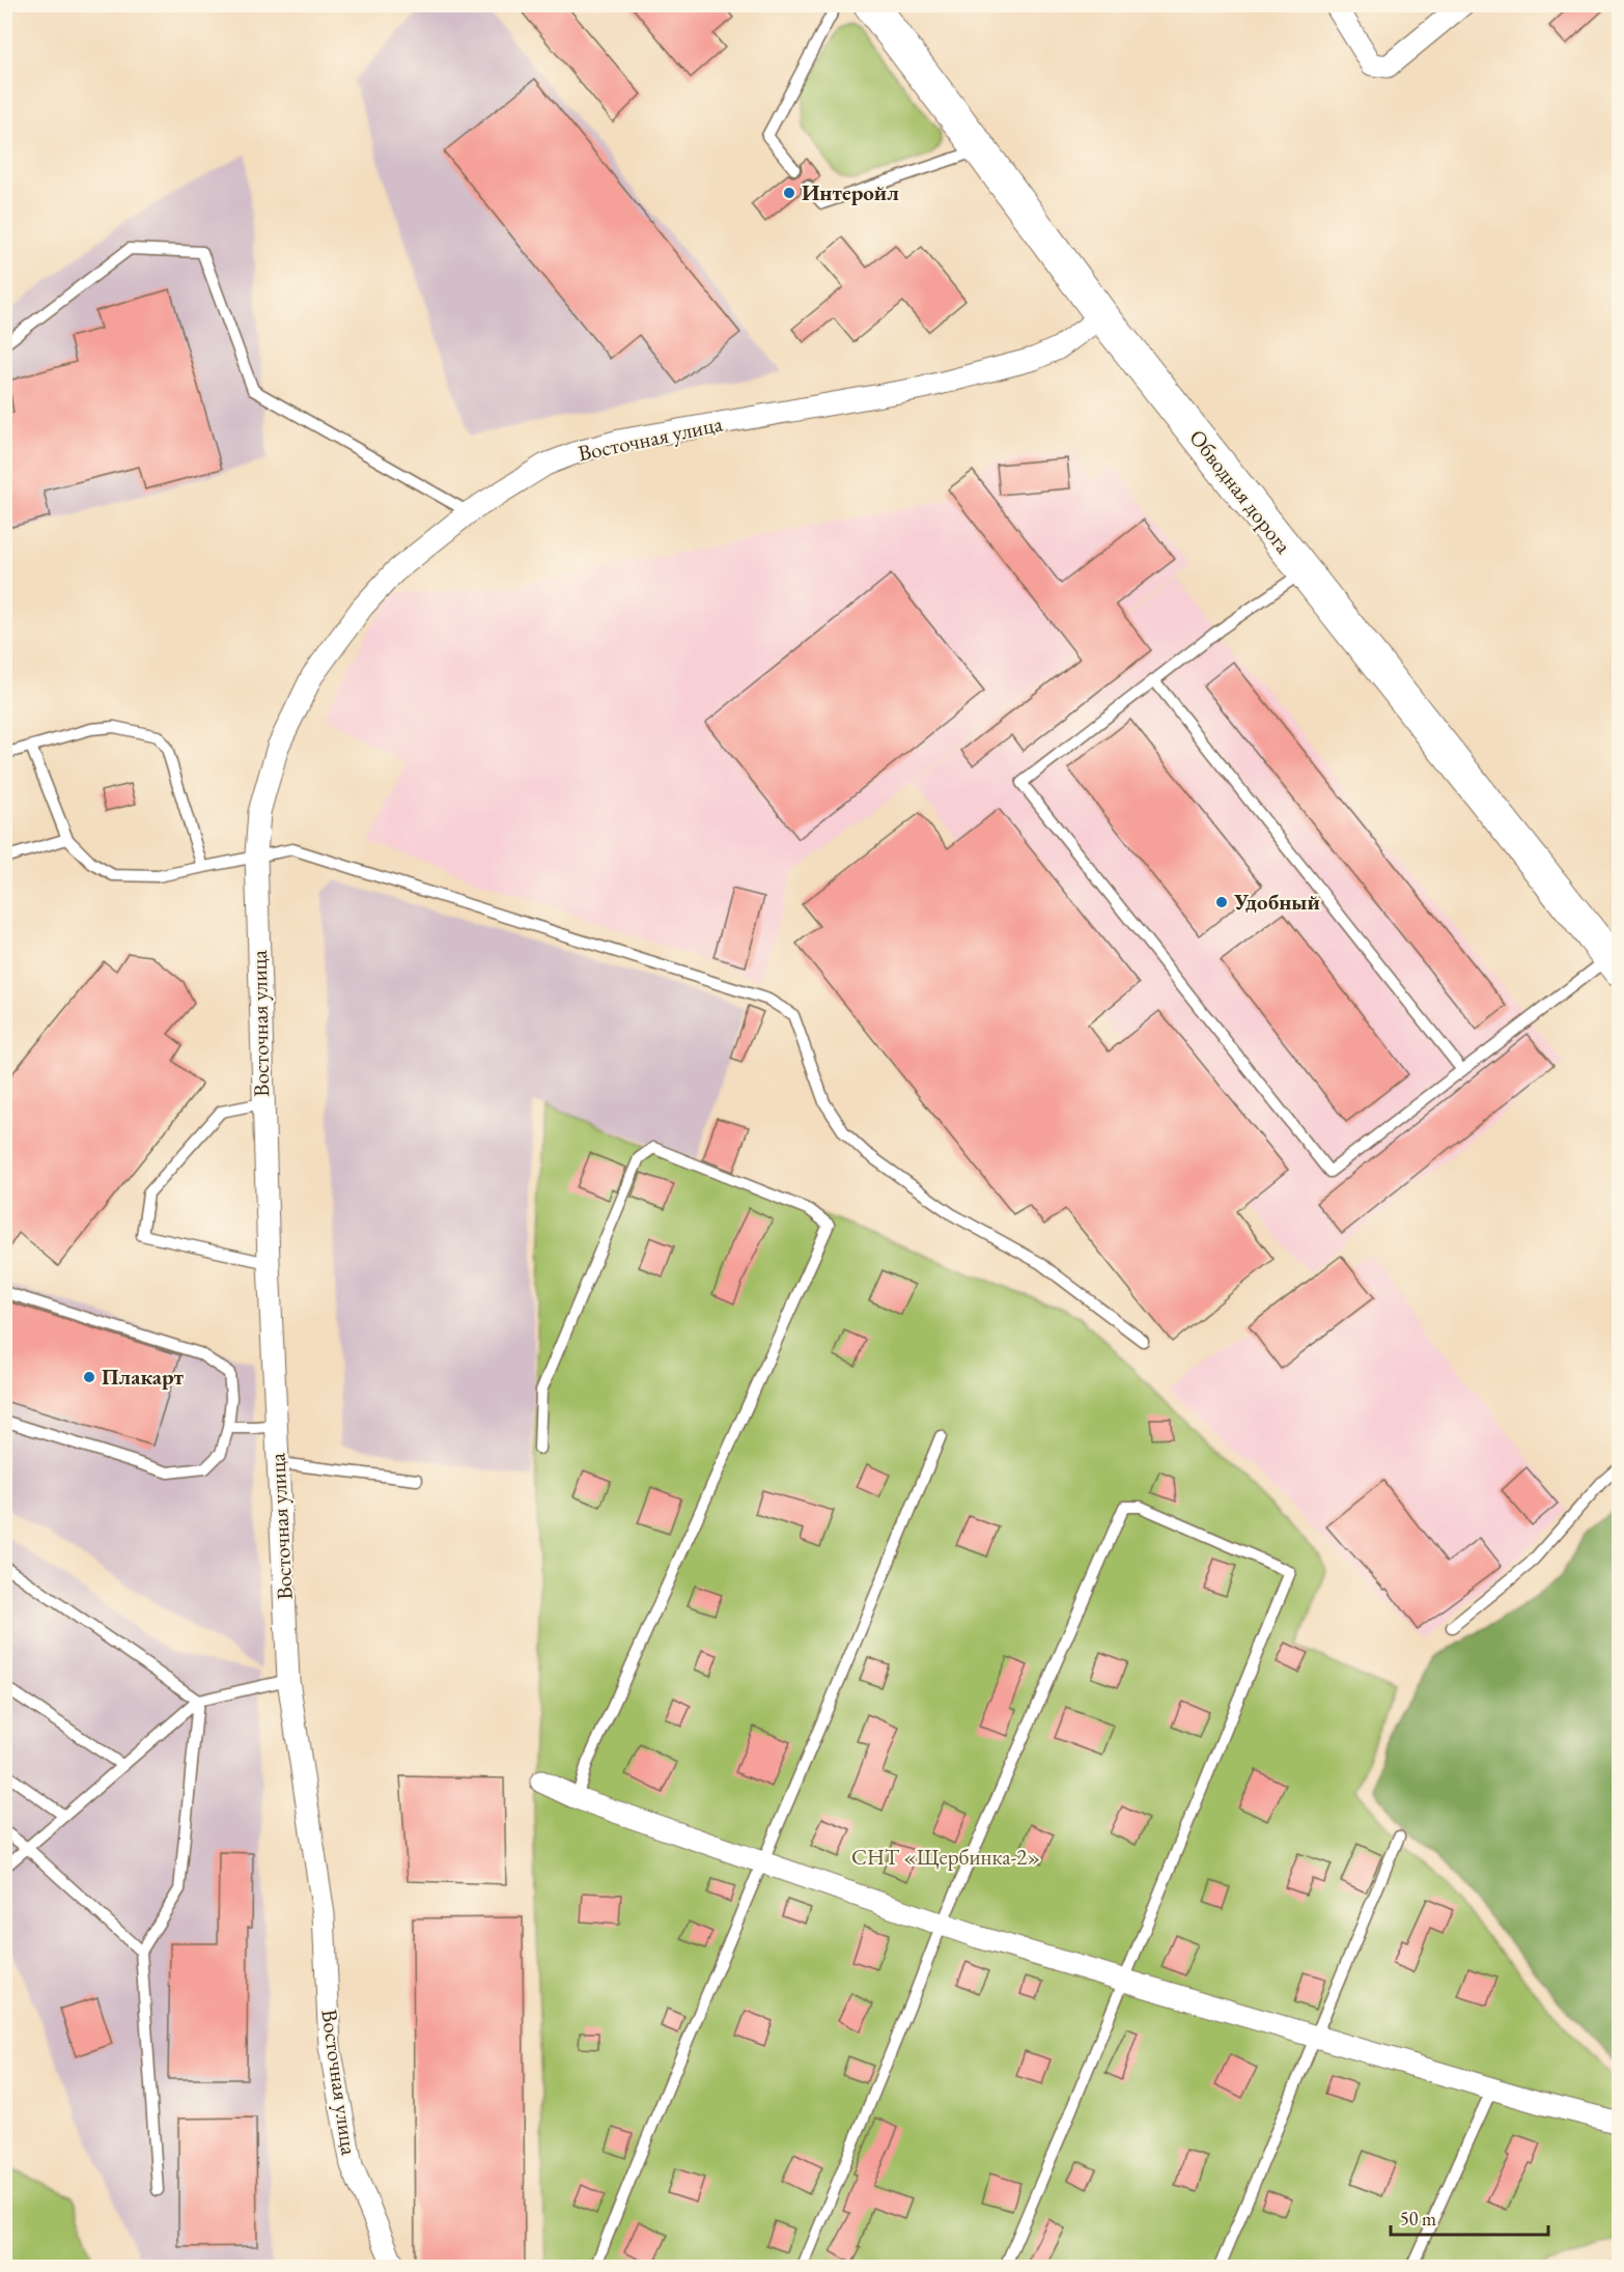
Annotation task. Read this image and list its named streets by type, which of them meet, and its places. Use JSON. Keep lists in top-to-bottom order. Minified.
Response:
{"streets":{"main road":["Обводная дорога"],"street":["Восточная улица"]},"crossings":[["Восточная улица","Обводная дорога"]],"parks":["СНТ «Щербинка-2»"],"places":["Интеройл","Удобный","Плакарт"],"scale_bar":"50 m"}
